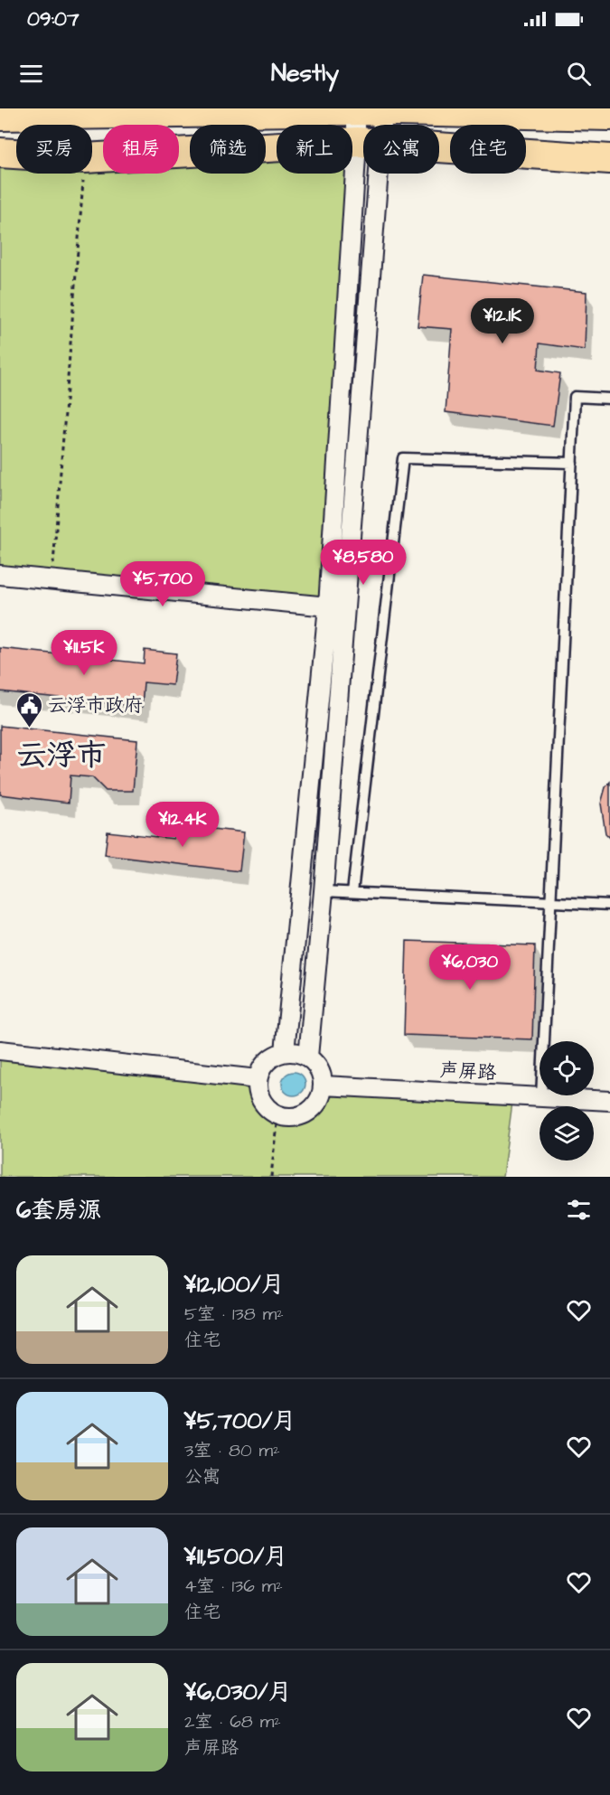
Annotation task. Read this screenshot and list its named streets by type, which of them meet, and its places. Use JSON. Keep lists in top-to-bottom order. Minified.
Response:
{"streets":{"street":["声屏路"]},"districts":["云浮市"],"places":{"public building":["云浮市政府"]},"page":{"status":"09:07","header":"Nestly","chip":["买房","租房","筛选","新上","公寓","住宅"],"price":["¥12.1K","¥8,580","¥5,700","¥11.5K","¥12.4K","¥6,030"],"heading":"6套房源","list":[{"name":"¥12,100/月","note":"5室 · 138 m² · 住宅"},{"name":"¥5,700/月","note":"3室 · 80 m² · 公寓"},{"name":"¥11,500/月","note":"4室 · 136 m² · 住宅"},{"name":"¥6,030/月","note":"2室 · 68 m² · 声屏路"}]}}
